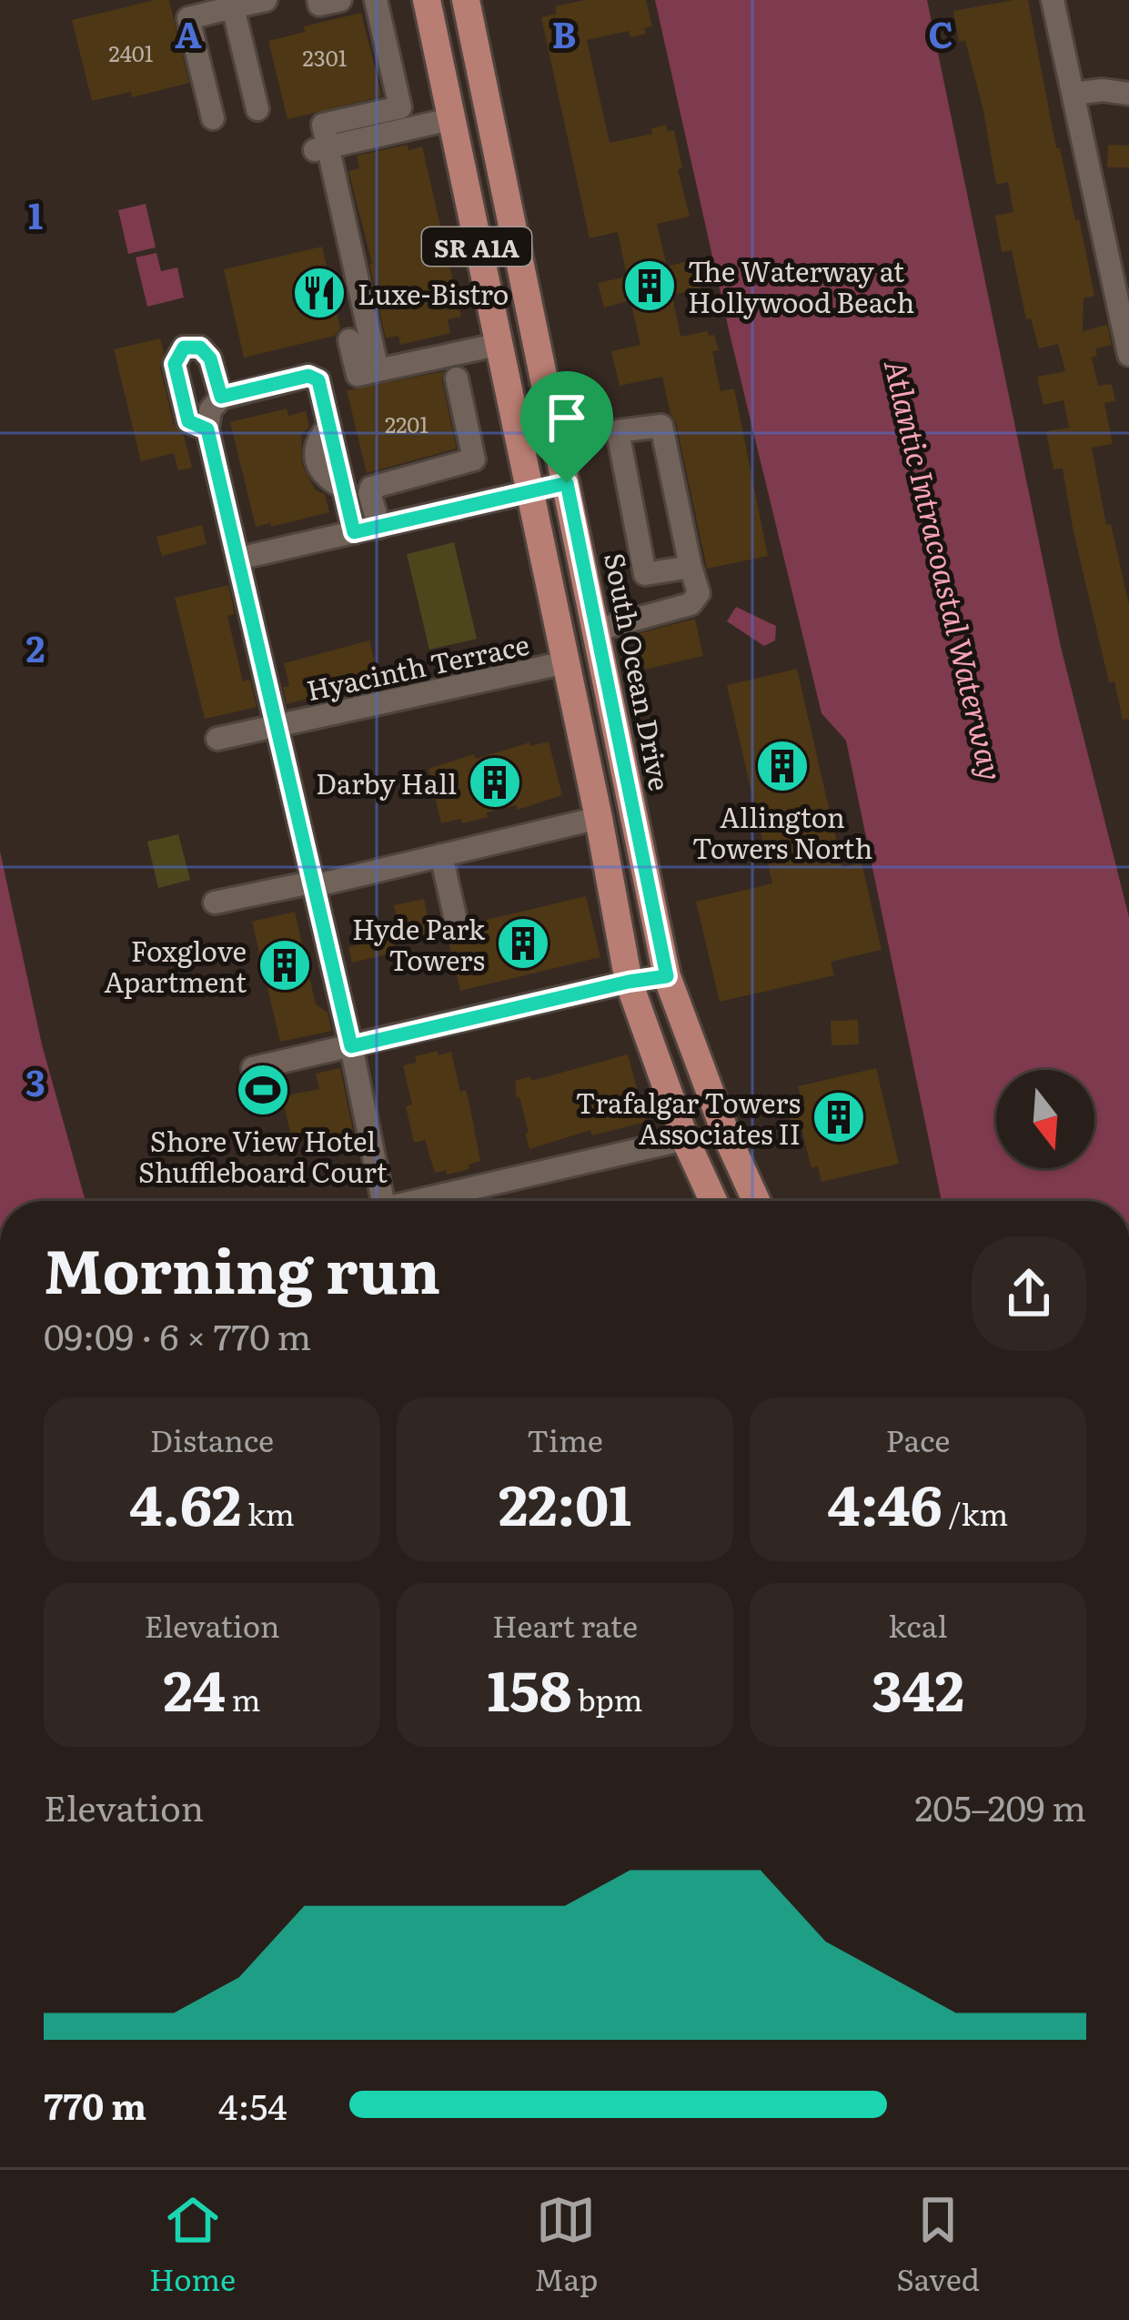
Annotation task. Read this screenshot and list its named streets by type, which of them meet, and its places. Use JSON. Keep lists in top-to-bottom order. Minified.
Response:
{"streets":{"main road":["SR A1A","South Ocean Drive"],"street":["Hyacinth Terrace"]},"crossings":[["SR A1A","Hyacinth Terrace"]],"water":["Atlantic Intracoastal Waterway"],"places":{"building":["The Waterway at Hollywood Beach","Allington Towers North","Darby Hall","Hyde Park Towers","Foxglove Apartment","Trafalgar Towers Associates II"],"restaurant":["Luxe-Bistro"],"sports":["Shore View Hotel Shuffleboard Court"]},"house_numbers":["2401","2301","2201"],"north":"bottom","page":{"heading":["Morning run","09:09 · 6 × 770 m"],"stats":[["Distance","4.62 km"],["Time","22:01"],["Pace","4:46 /km"],["Elevation","24 m"],["Heart rate","158 bpm"],["kcal","342"]],"chart":["Elevation","205–209 m"],"list":[{"name":"770 m","note":"4:54"}],"tabs":["Home","Map","Saved"]},"grid":{"columns":["A","B","C"],"rows":["1","2","3"]}}
